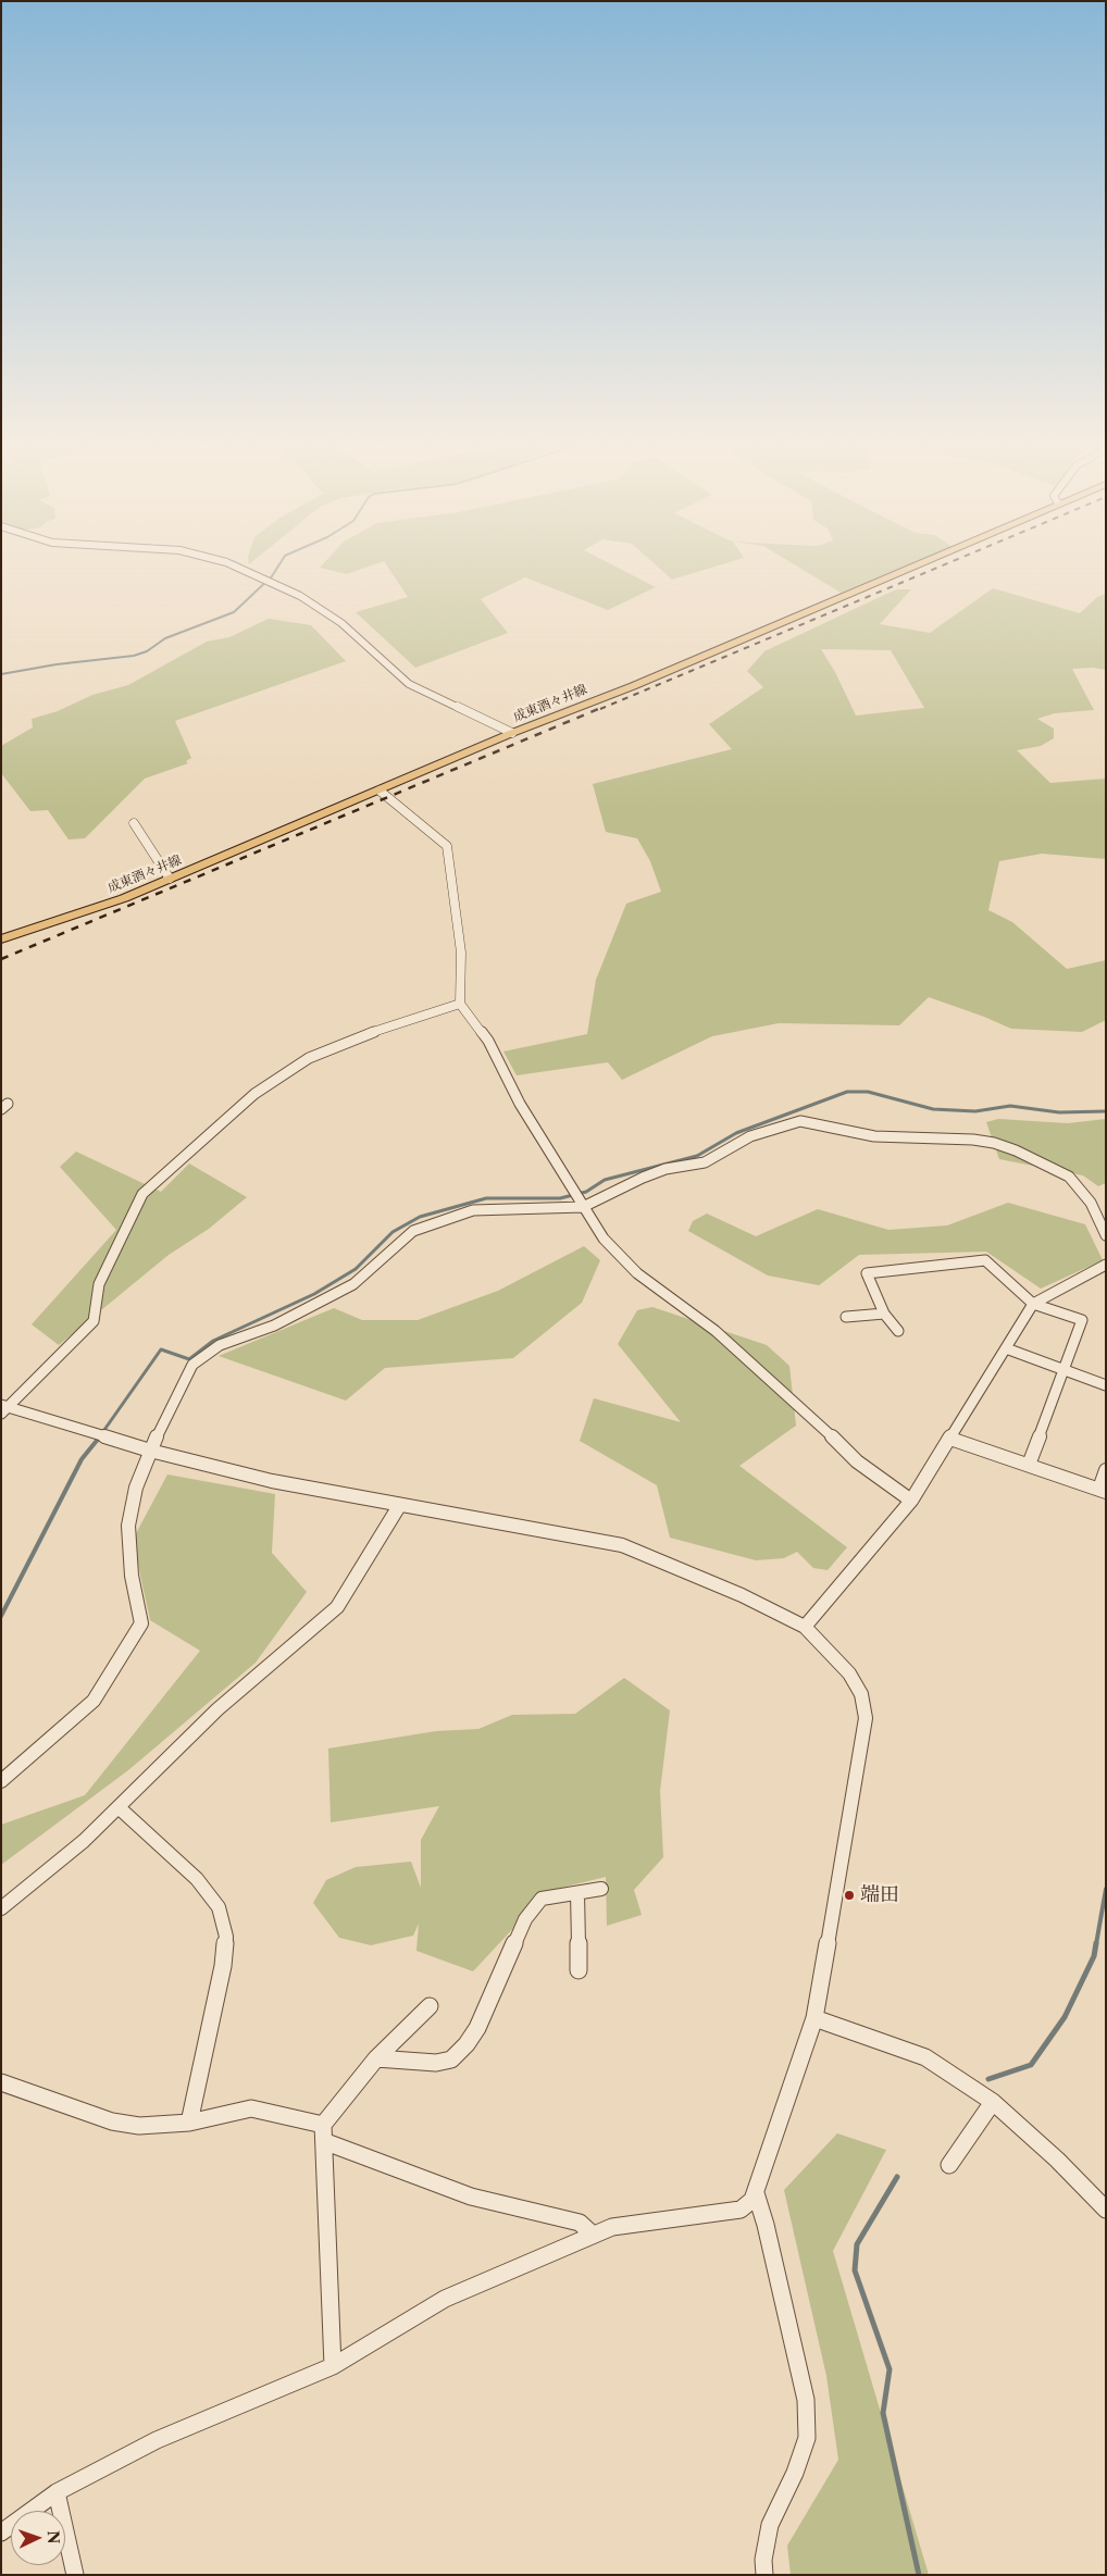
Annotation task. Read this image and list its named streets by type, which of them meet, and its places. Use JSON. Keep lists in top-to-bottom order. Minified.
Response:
{"streets":{"main road":["成東酒々井線"]},"places":["端田"],"north":"right"}
